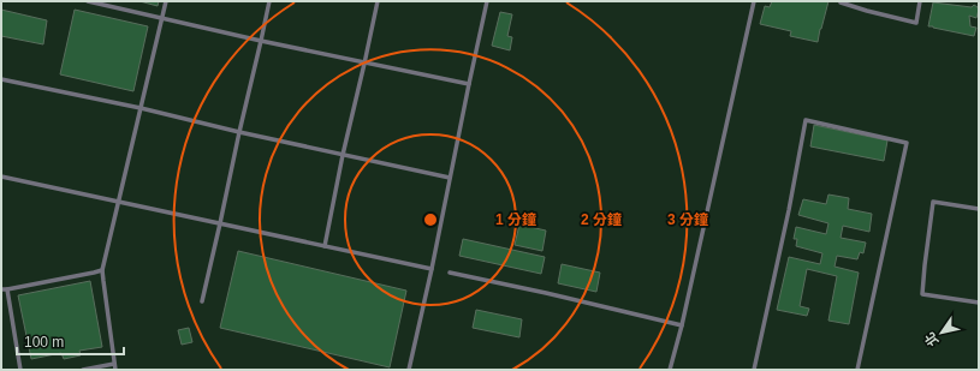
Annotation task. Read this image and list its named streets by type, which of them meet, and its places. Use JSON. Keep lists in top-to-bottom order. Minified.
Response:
{"scale_bar":"100 m","north":"bottom left","rings":["1 分鐘","2 分鐘","3 分鐘"]}
